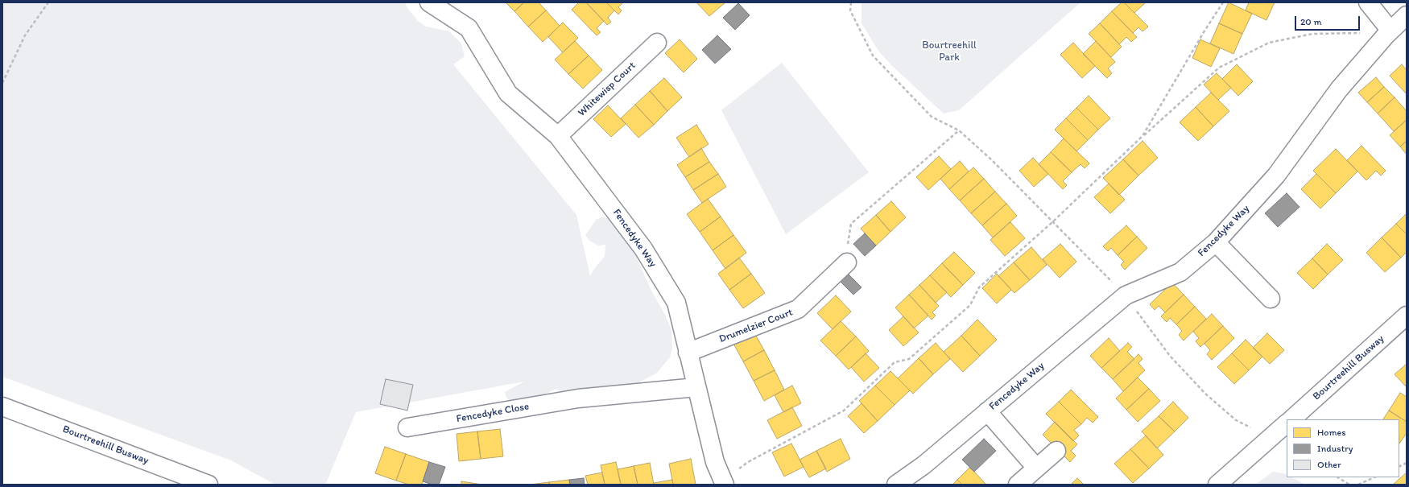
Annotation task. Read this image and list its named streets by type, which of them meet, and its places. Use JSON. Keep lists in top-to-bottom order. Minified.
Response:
{"streets":{"street":["Whitewisp Court","Fencedyke Way","Drumelzier Court","Bourtreehill Busway","Fencedyke Close"]},"crossings":[["Whitewisp Court","Fencedyke Way"],["Fencedyke Way","Drumelzier Court"],["Fencedyke Way","Fencedyke Close"]],"parks":["Bourtreehill Park"],"legend":["Homes","Industry","Other"],"scale_bar":"20 m"}
